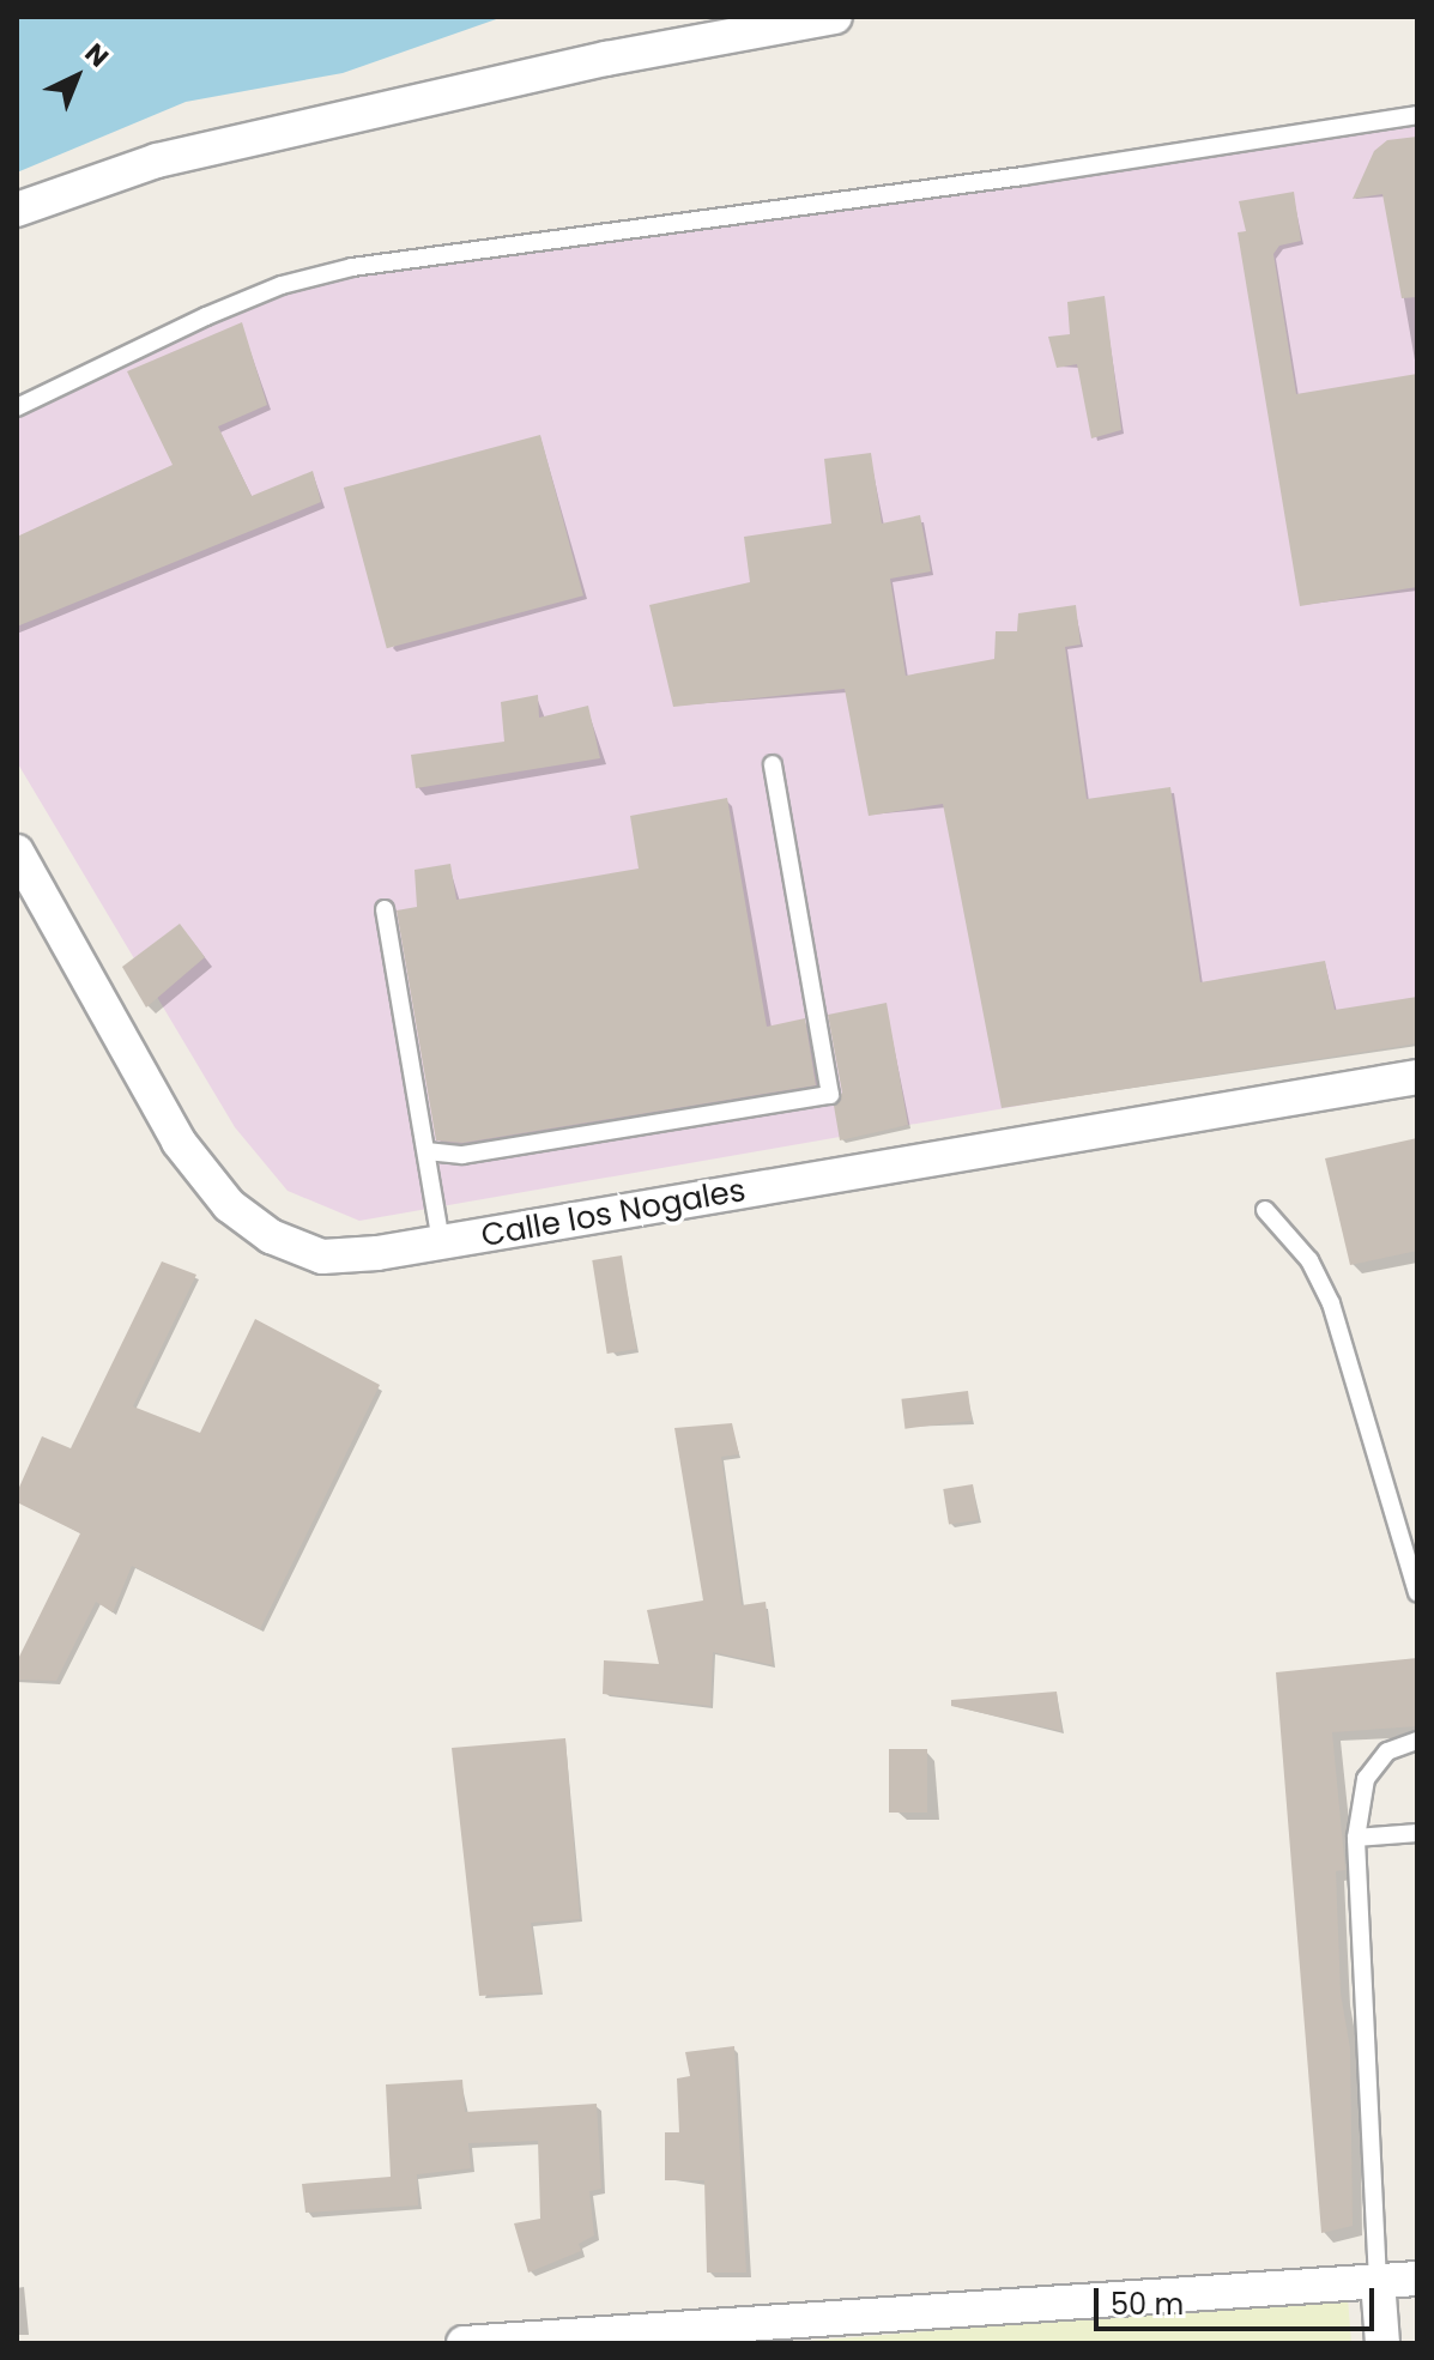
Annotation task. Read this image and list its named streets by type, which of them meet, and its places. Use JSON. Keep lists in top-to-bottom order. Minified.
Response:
{"streets":{"street":["Calle los Nogales"]},"scale_bar":"50 m","north":"top right"}
